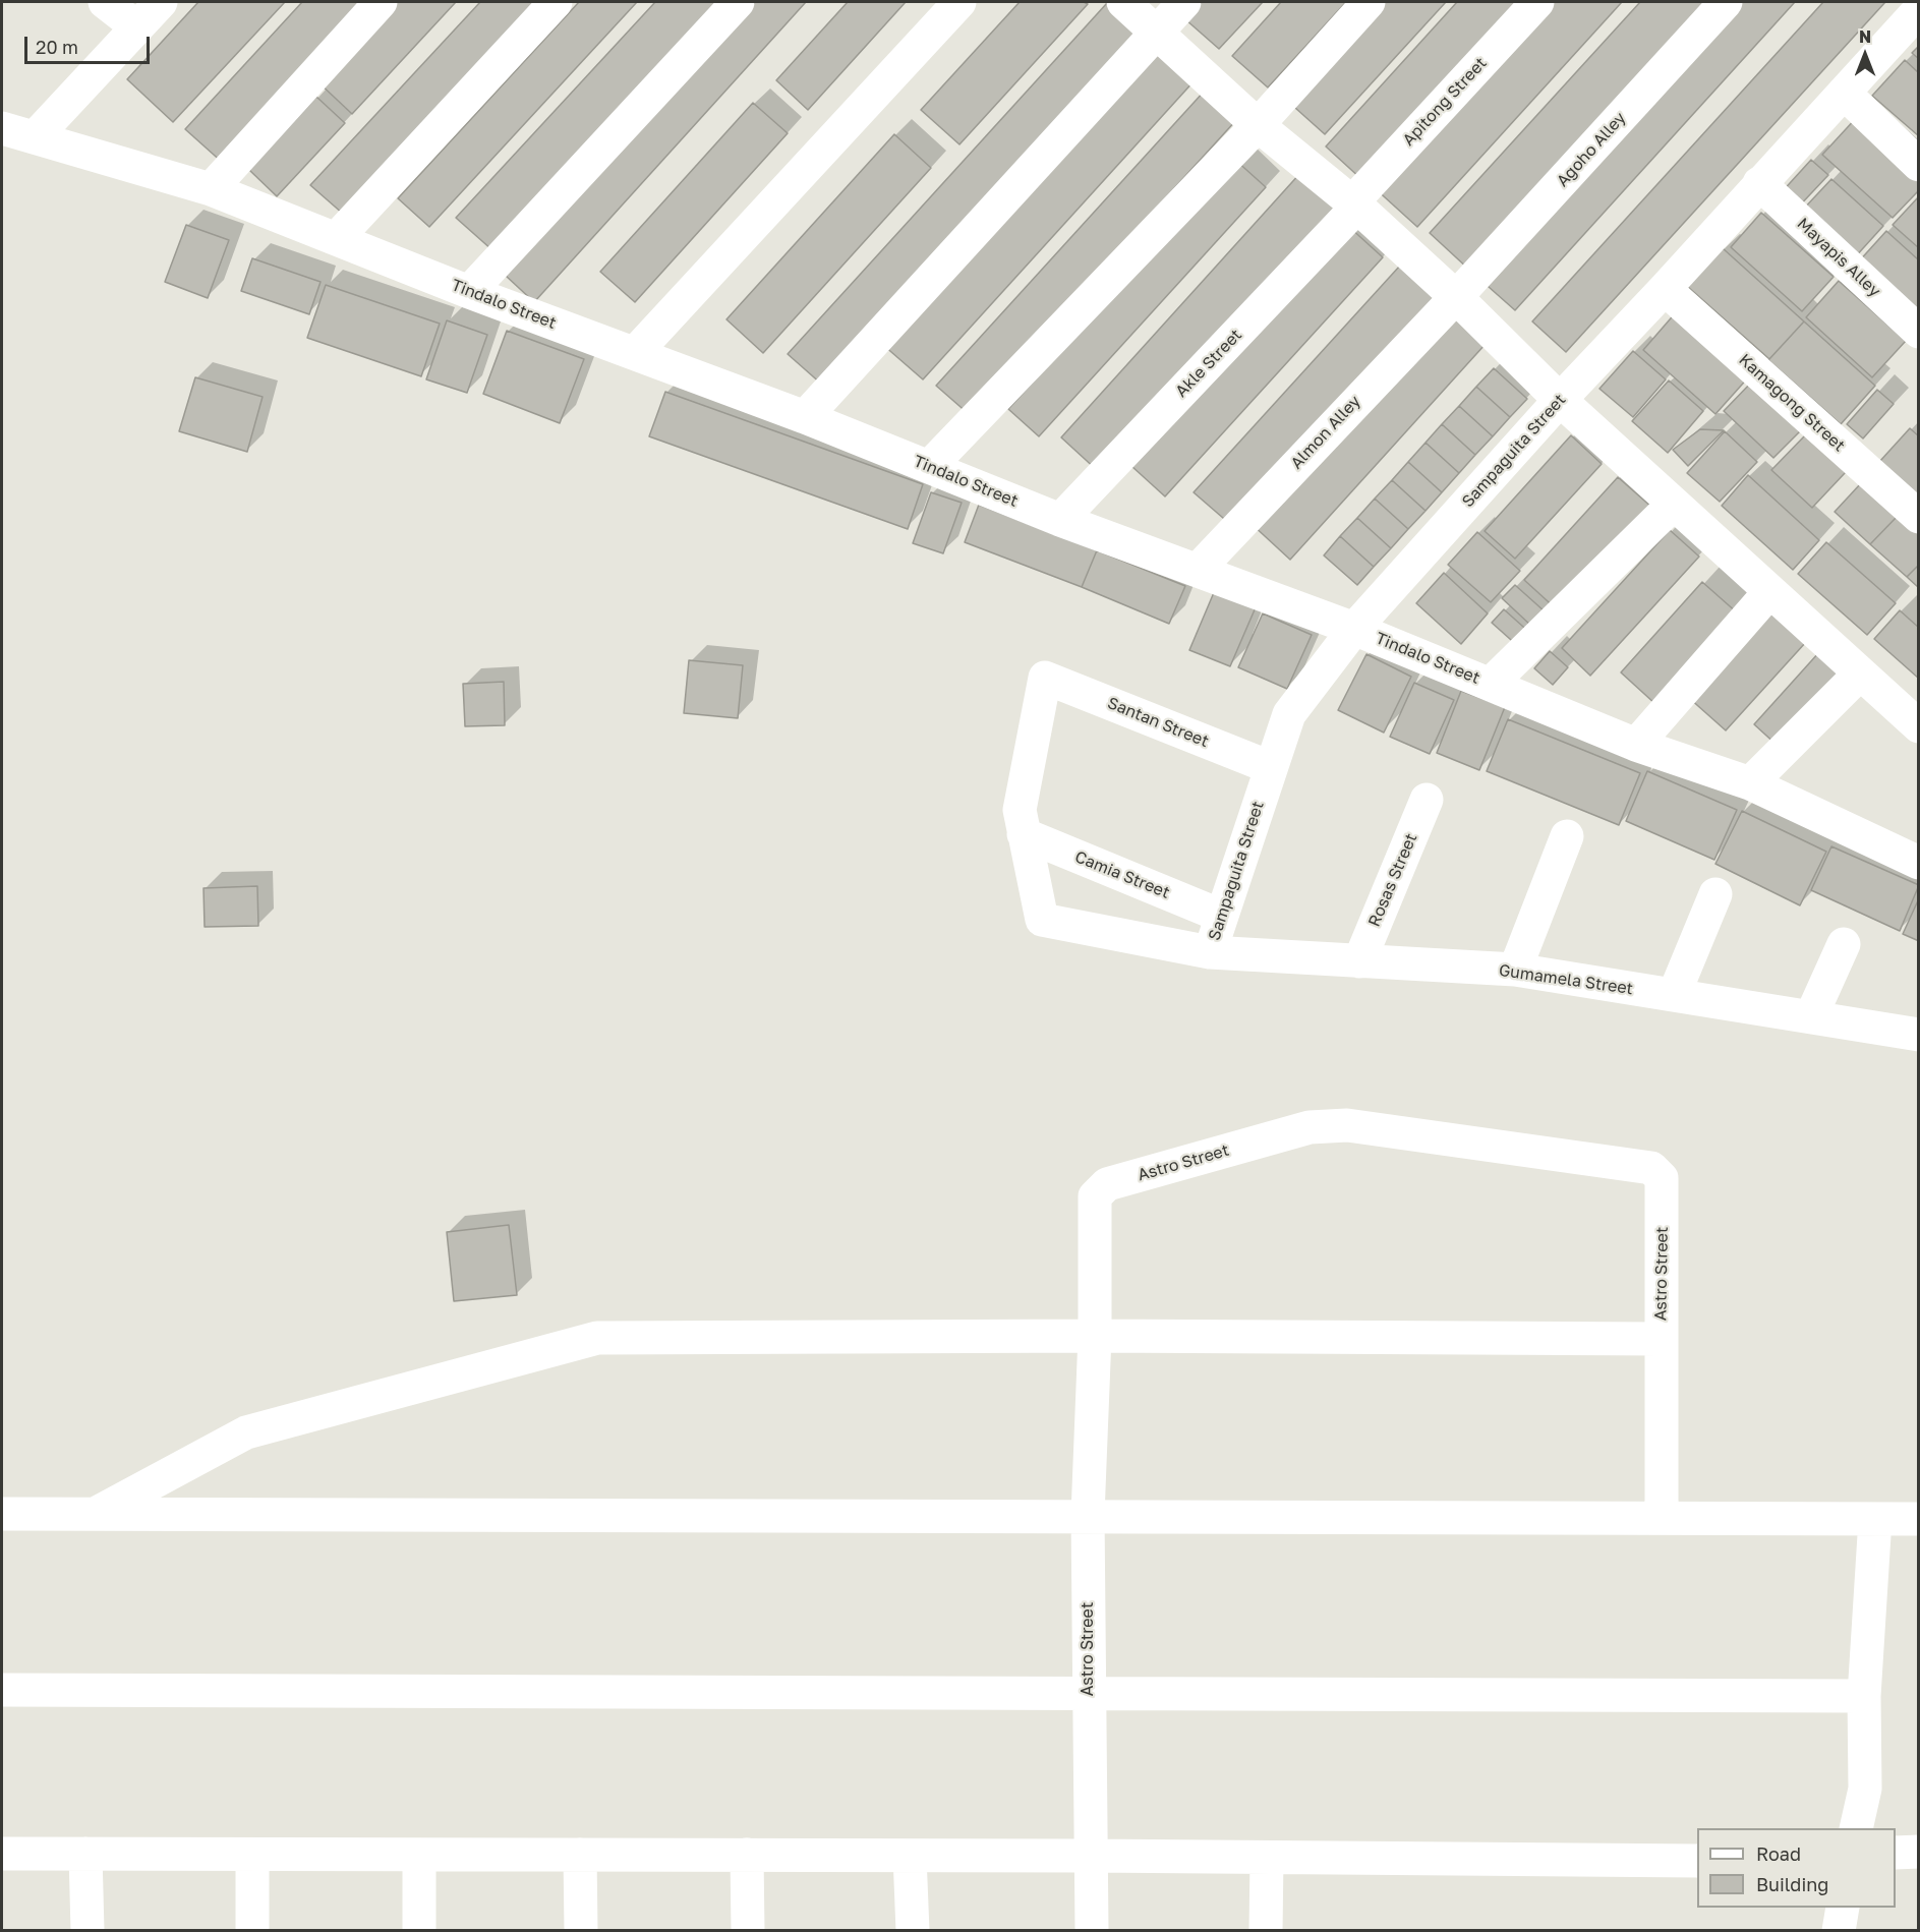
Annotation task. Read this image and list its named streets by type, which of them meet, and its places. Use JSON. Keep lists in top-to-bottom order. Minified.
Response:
{"streets":{"street":["Apitong Street","Agoho Alley","Mayapis Alley","Tindalo Street","Akle Street","Kamagong Street","Almon Alley","Sampaguita Street","Santan Street","Camia Street","Rosas Street","Gumamela Street","Astro Street"]},"crossings":[["Apitong Street","Akle Street"],["Agoho Alley","Almon Alley"],["Mayapis Alley","Sampaguita Street"],["Tindalo Street","Akle Street"],["Tindalo Street","Almon Alley"],["Tindalo Street","Sampaguita Street"],["Kamagong Street","Sampaguita Street"],["Sampaguita Street","Santan Street"],["Sampaguita Street","Camia Street"],["Sampaguita Street","Gumamela Street"],["Santan Street","Camia Street"],["Santan Street","Gumamela Street"],["Camia Street","Gumamela Street"],["Rosas Street","Gumamela Street"]],"legend":["Road","Building"],"scale_bar":"20 m","north":"top"}
